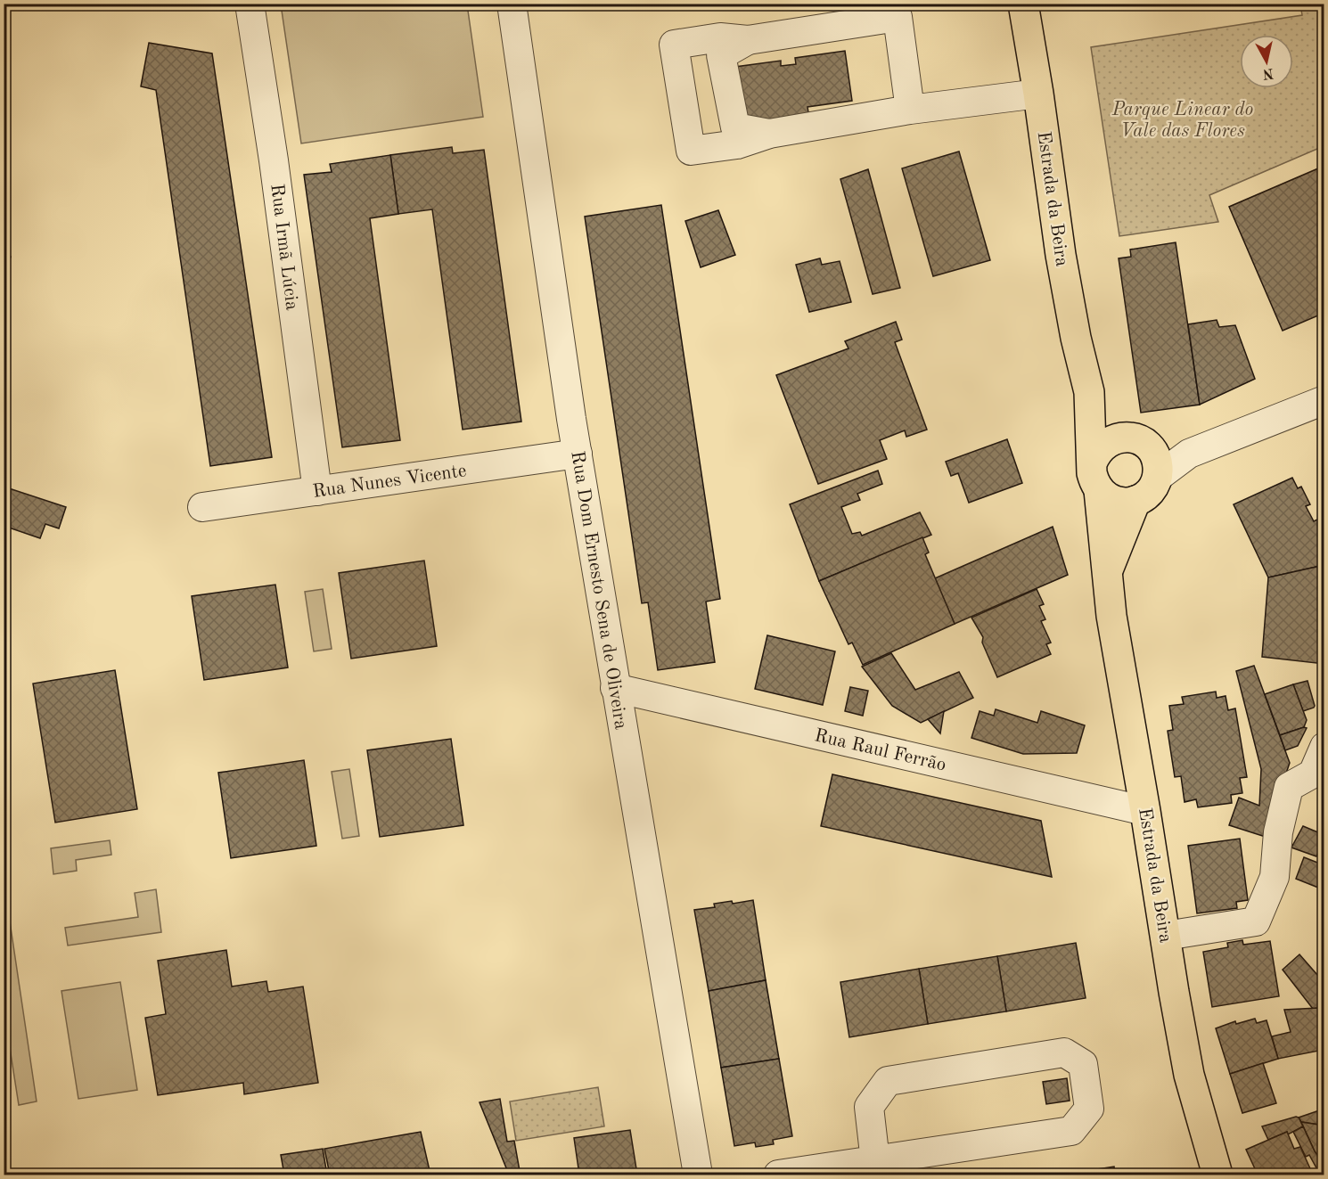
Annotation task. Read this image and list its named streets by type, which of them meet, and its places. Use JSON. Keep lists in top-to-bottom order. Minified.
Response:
{"streets":{"main road":["Estrada da Beira"],"street":["Rua Irmã Lúcia","Rua Nunes Vicente","Rua Dom Ernesto Sena de Oliveira","Rua Raul Ferrão"]},"crossings":[["Estrada da Beira","Rua Raul Ferrão"],["Rua Irmã Lúcia","Rua Nunes Vicente"],["Rua Nunes Vicente","Rua Dom Ernesto Sena de Oliveira"],["Rua Dom Ernesto Sena de Oliveira","Rua Raul Ferrão"]],"parks":["Parque Linear do Vale das Flores"],"north":"bottom"}
